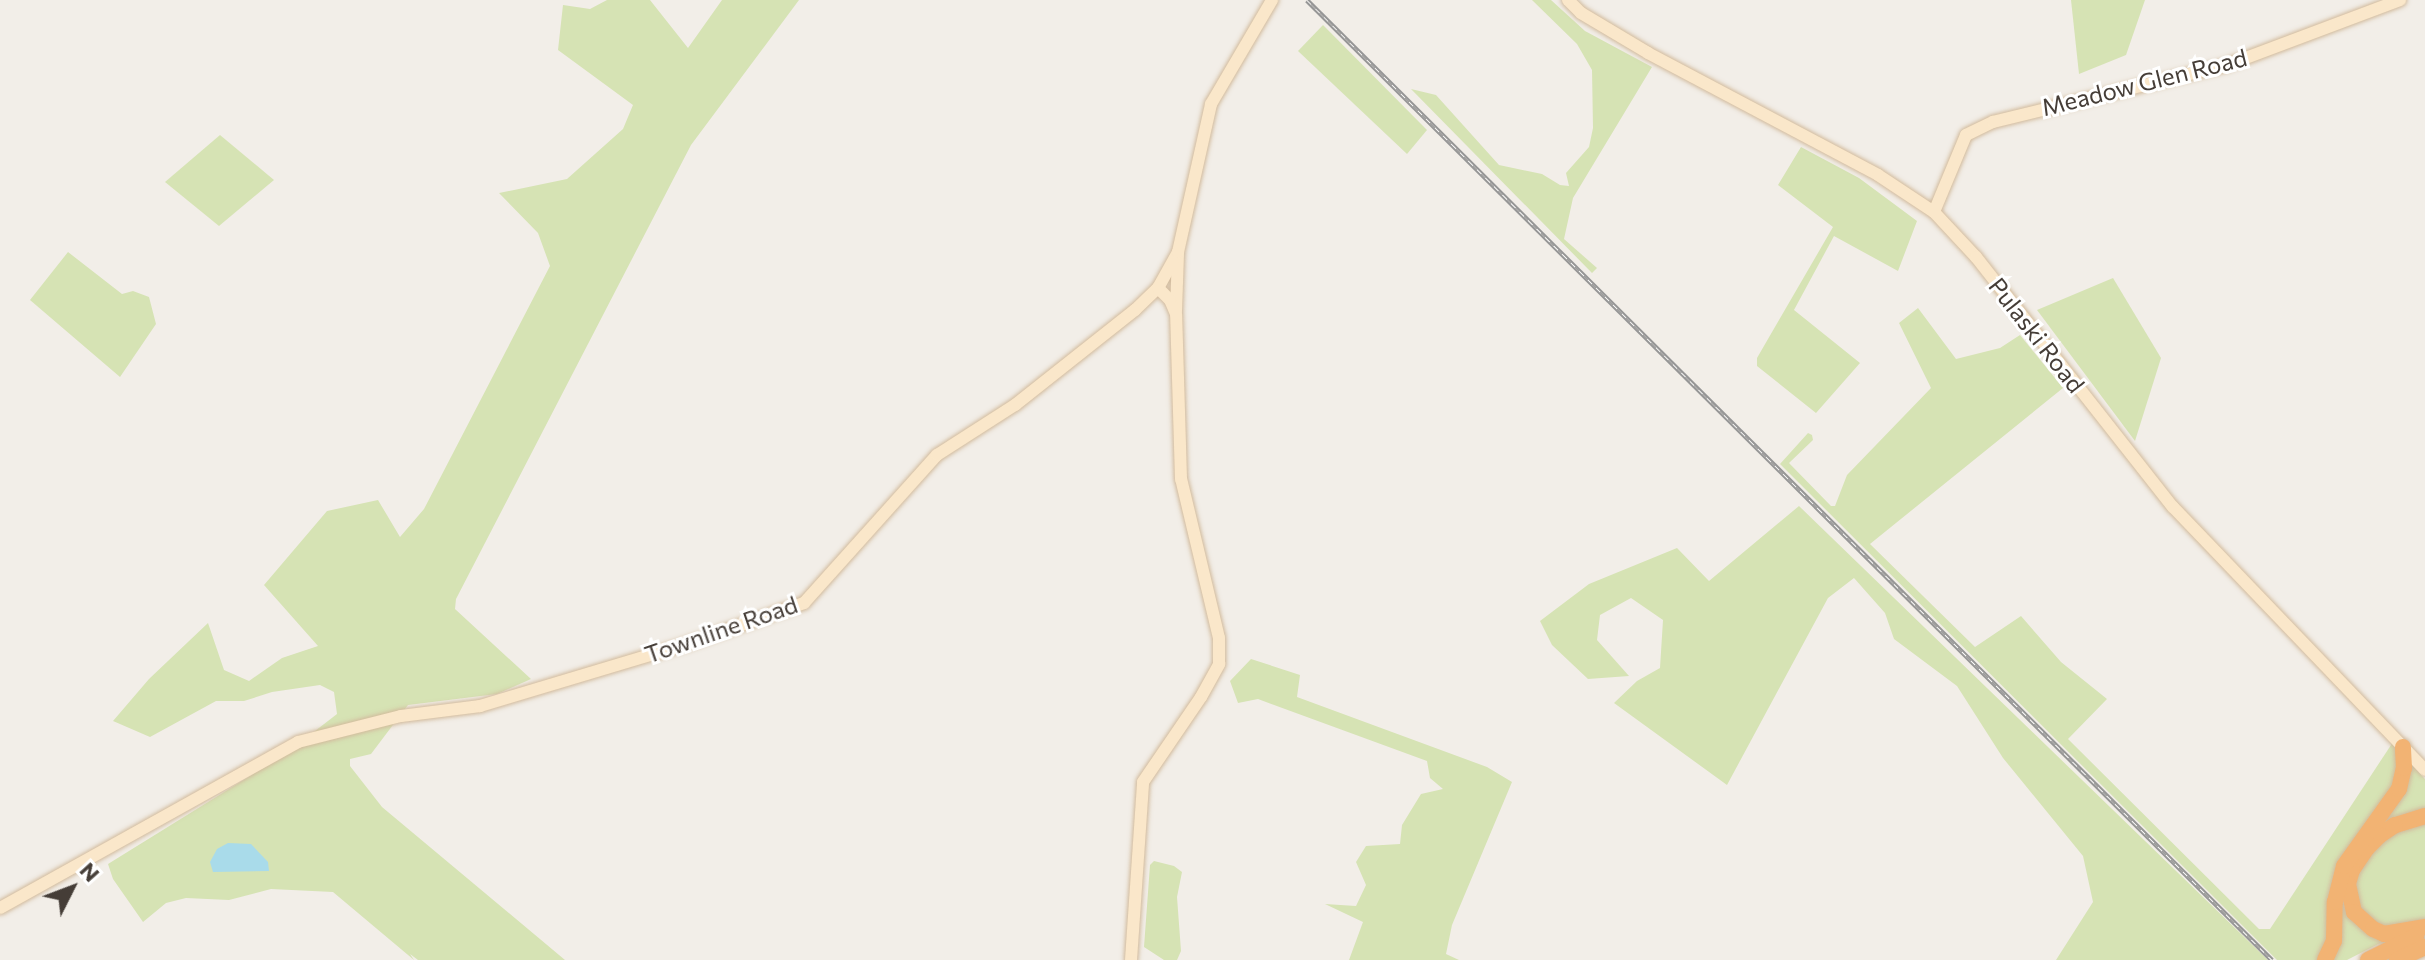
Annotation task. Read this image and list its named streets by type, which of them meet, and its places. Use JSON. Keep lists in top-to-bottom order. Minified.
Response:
{"streets":{"main road":["Meadow Glen Road","Pulaski Road","Townline Road"]},"crossings":[["Meadow Glen Road","Pulaski Road"]],"north":"top right"}
